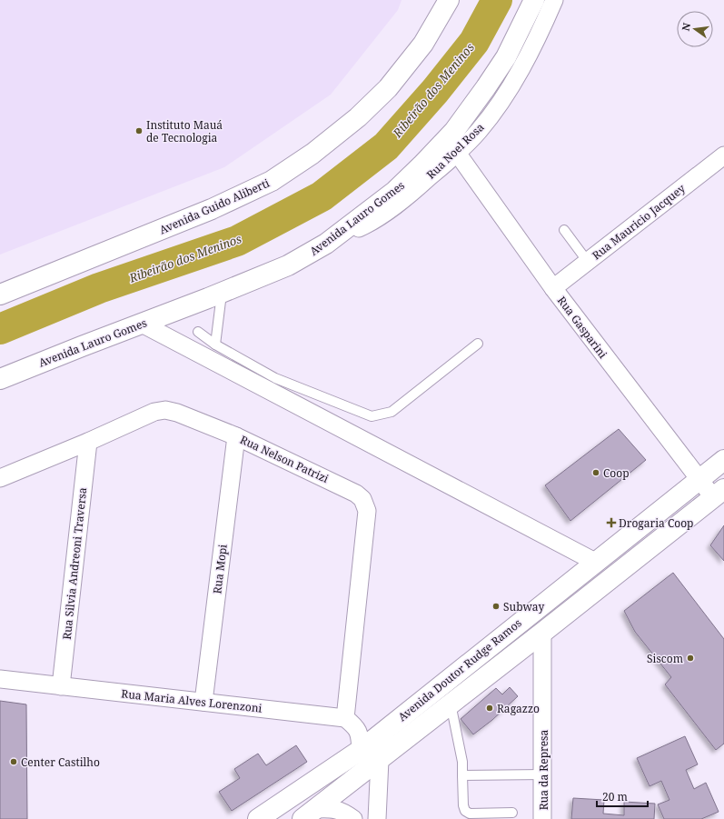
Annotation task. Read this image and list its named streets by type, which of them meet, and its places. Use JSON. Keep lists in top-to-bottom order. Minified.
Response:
{"streets":{"main road":["Avenida Guido Aliberti","Avenida Lauro Gomes","Avenida Doutor Rudge Ramos"],"street":["Rua Noel Rosa","Rua Mauricio Jacquey","Rua Gasparini","Rua Nelson Patrizi","Rua Silvia Andreoni Traversa","Rua Mopi","Rua Maria Alves Lorenzoni","Rua da Represa"]},"crossings":[["Rua Noel Rosa","Avenida Lauro Gomes"],["Rua Noel Rosa","Rua Gasparini"],["Rua Mauricio Jacquey","Rua Gasparini"],["Rua Gasparini","Avenida Doutor Rudge Ramos"],["Rua Nelson Patrizi","Rua Silvia Andreoni Traversa"],["Rua Nelson Patrizi","Rua Mopi"],["Rua Nelson Patrizi","Rua Maria Alves Lorenzoni"],["Rua Silvia Andreoni Traversa","Rua Maria Alves Lorenzoni"],["Rua Mopi","Rua Maria Alves Lorenzoni"],["Avenida Doutor Rudge Ramos","Rua da Represa"]],"water":["Ribeirão dos Meninos"],"places":{"other":["Instituto Mauá de Tecnologia","Coop","Subway","Siscom","Ragazzo","Center Castilho"],"health":["Drogaria Coop"]},"scale_bar":"20 m","north":"left"}
